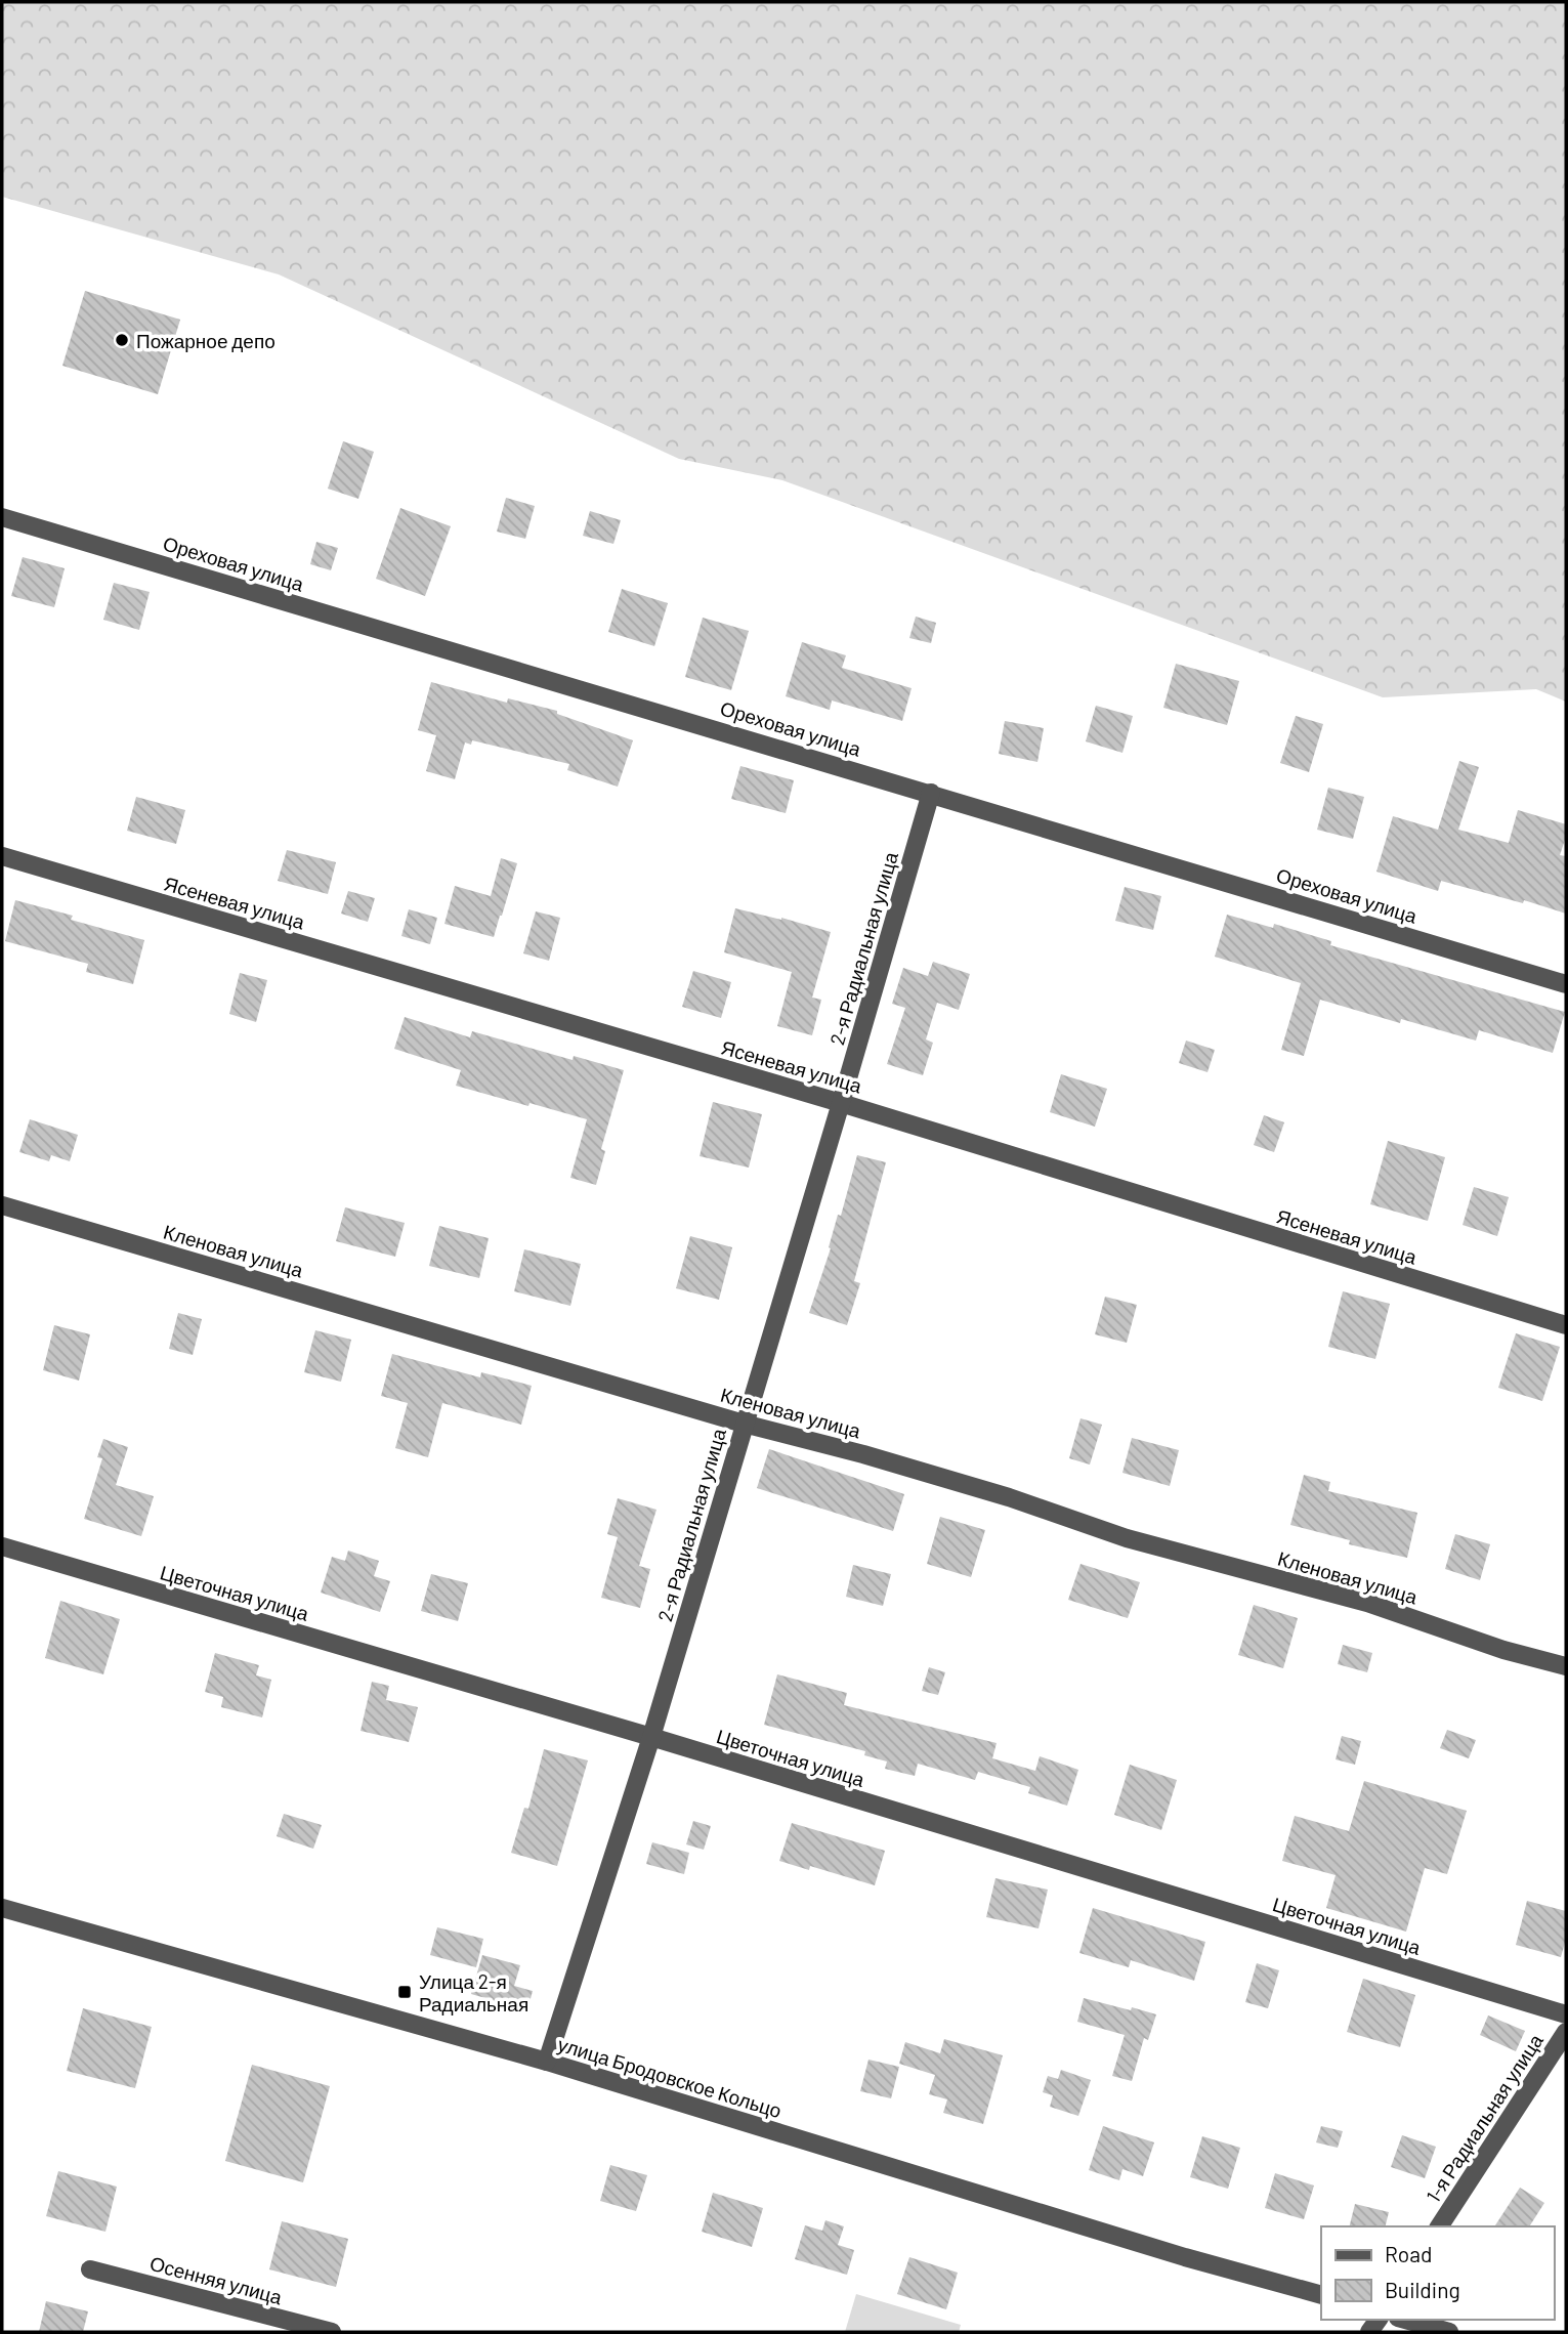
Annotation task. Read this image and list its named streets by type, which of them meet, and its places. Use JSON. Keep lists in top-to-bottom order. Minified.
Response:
{"streets":{"street":["Ореховая улица","Ясеневая улица","2-я Радиальная улица","Кленовая улица","Цветочная улица","улица Бродовское Кольцо","1-я Радиальная улица","Осенняя улица"]},"crossings":[["Ореховая улица","2-я Радиальная улица"],["Ясеневая улица","2-я Радиальная улица"],["2-я Радиальная улица","Кленовая улица"],["2-я Радиальная улица","Цветочная улица"],["2-я Радиальная улица","улица Бродовское Кольцо"]],"places":{"other":["Пожарное депо"],"transit":["Улица 2-я Радиальная"]},"legend":["Road","Building"]}
